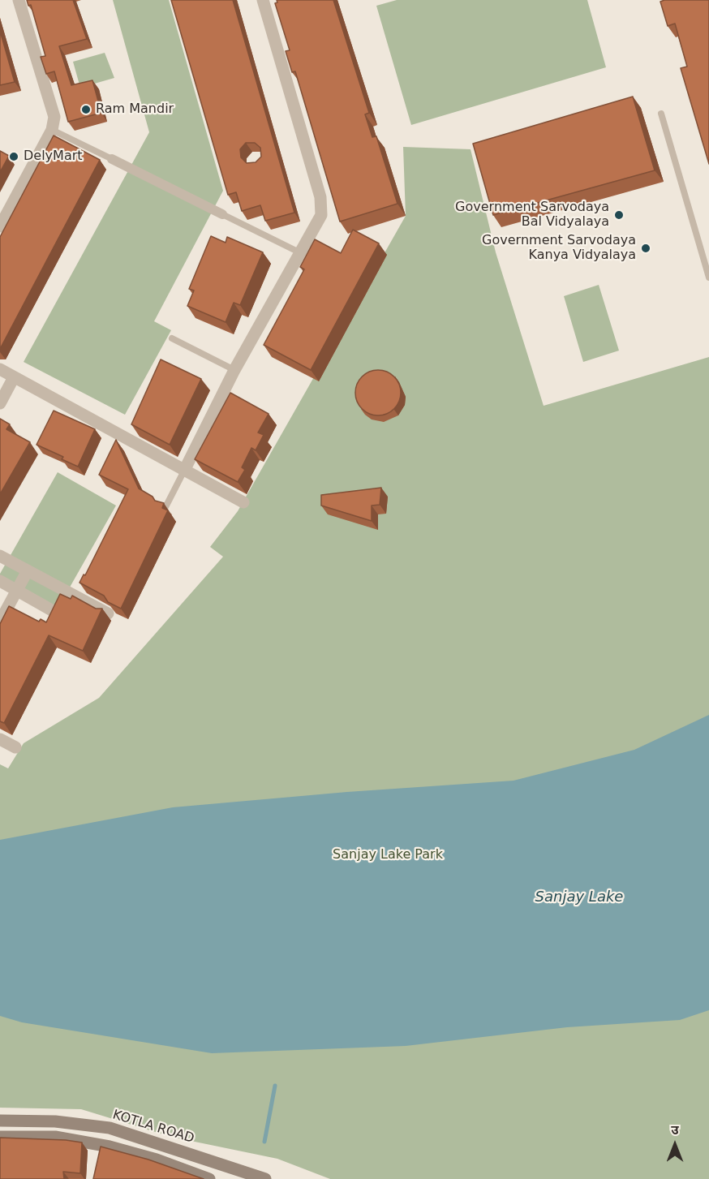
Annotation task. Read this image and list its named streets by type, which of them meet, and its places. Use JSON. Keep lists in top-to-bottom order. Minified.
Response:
{"streets":{"main road":["KOTLA ROAD"]},"water":["Sanjay Lake"],"parks":["Sanjay Lake Park"],"places":["Ram Mandir","DelyMart","Government Sarvodaya Bal Vidyalaya","Government Sarvodaya Kanya Vidyalaya"],"north":"top"}
